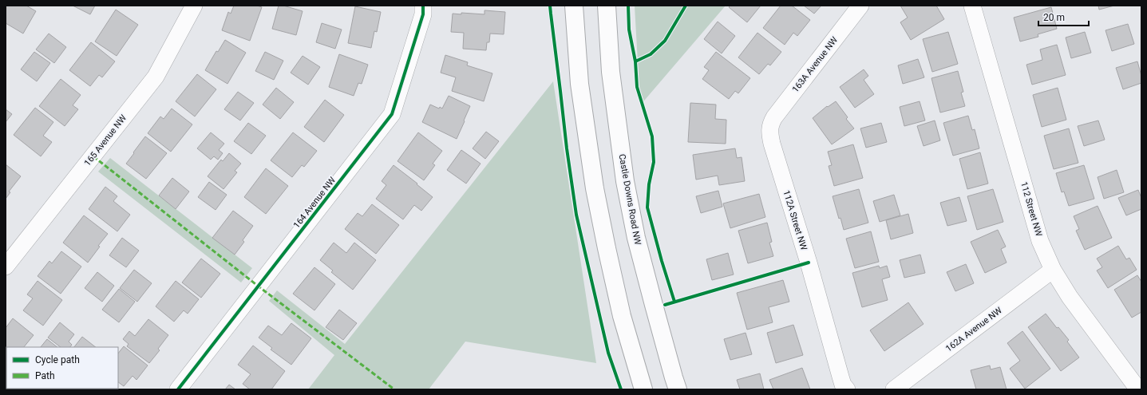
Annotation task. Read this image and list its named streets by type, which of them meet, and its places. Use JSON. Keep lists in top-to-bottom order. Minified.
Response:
{"streets":{"main road":["Castle Downs Road NW"],"street":["163A Avenue NW","165 Avenue NW","164 Avenue NW","112 Street NW","112A Street NW","162A Avenue NW"]},"crossings":[["163A Avenue NW","112A Street NW"],["112 Street NW","162A Avenue NW"]],"legend":["Cycle path","Path"],"scale_bar":"20 m"}
